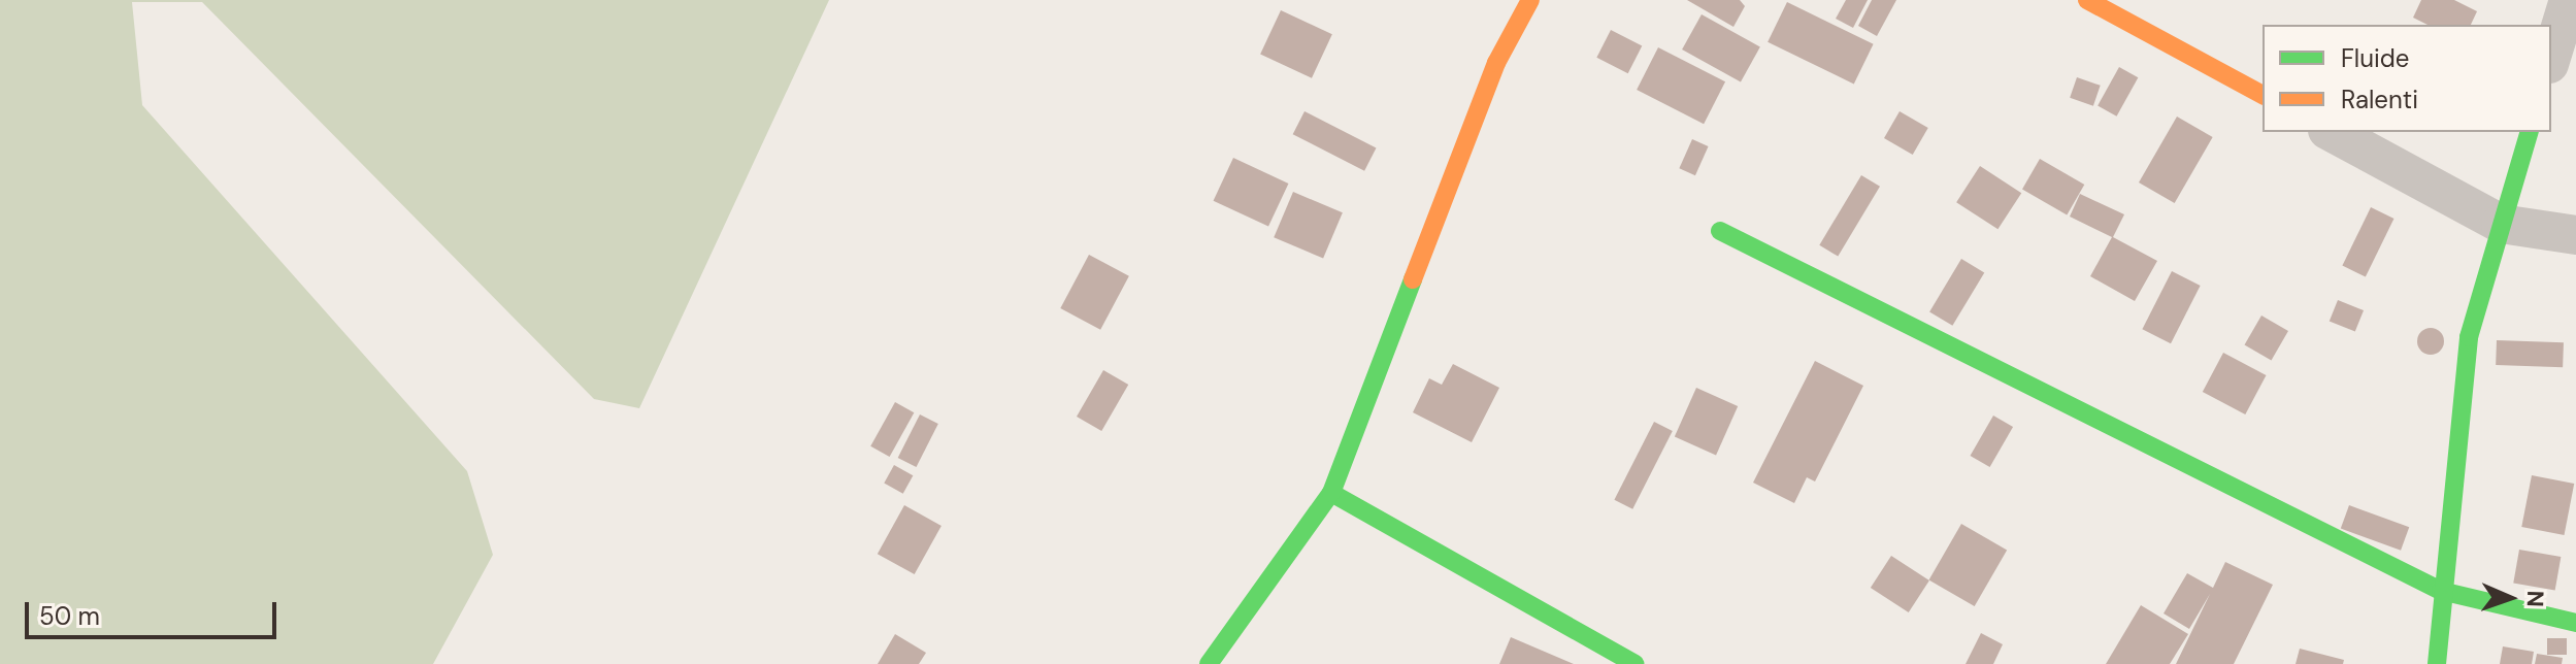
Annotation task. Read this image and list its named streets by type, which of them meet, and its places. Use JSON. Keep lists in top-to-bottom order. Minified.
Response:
{"legend":["Fluide","Ralenti"],"scale_bar":"50 m","north":"right"}
